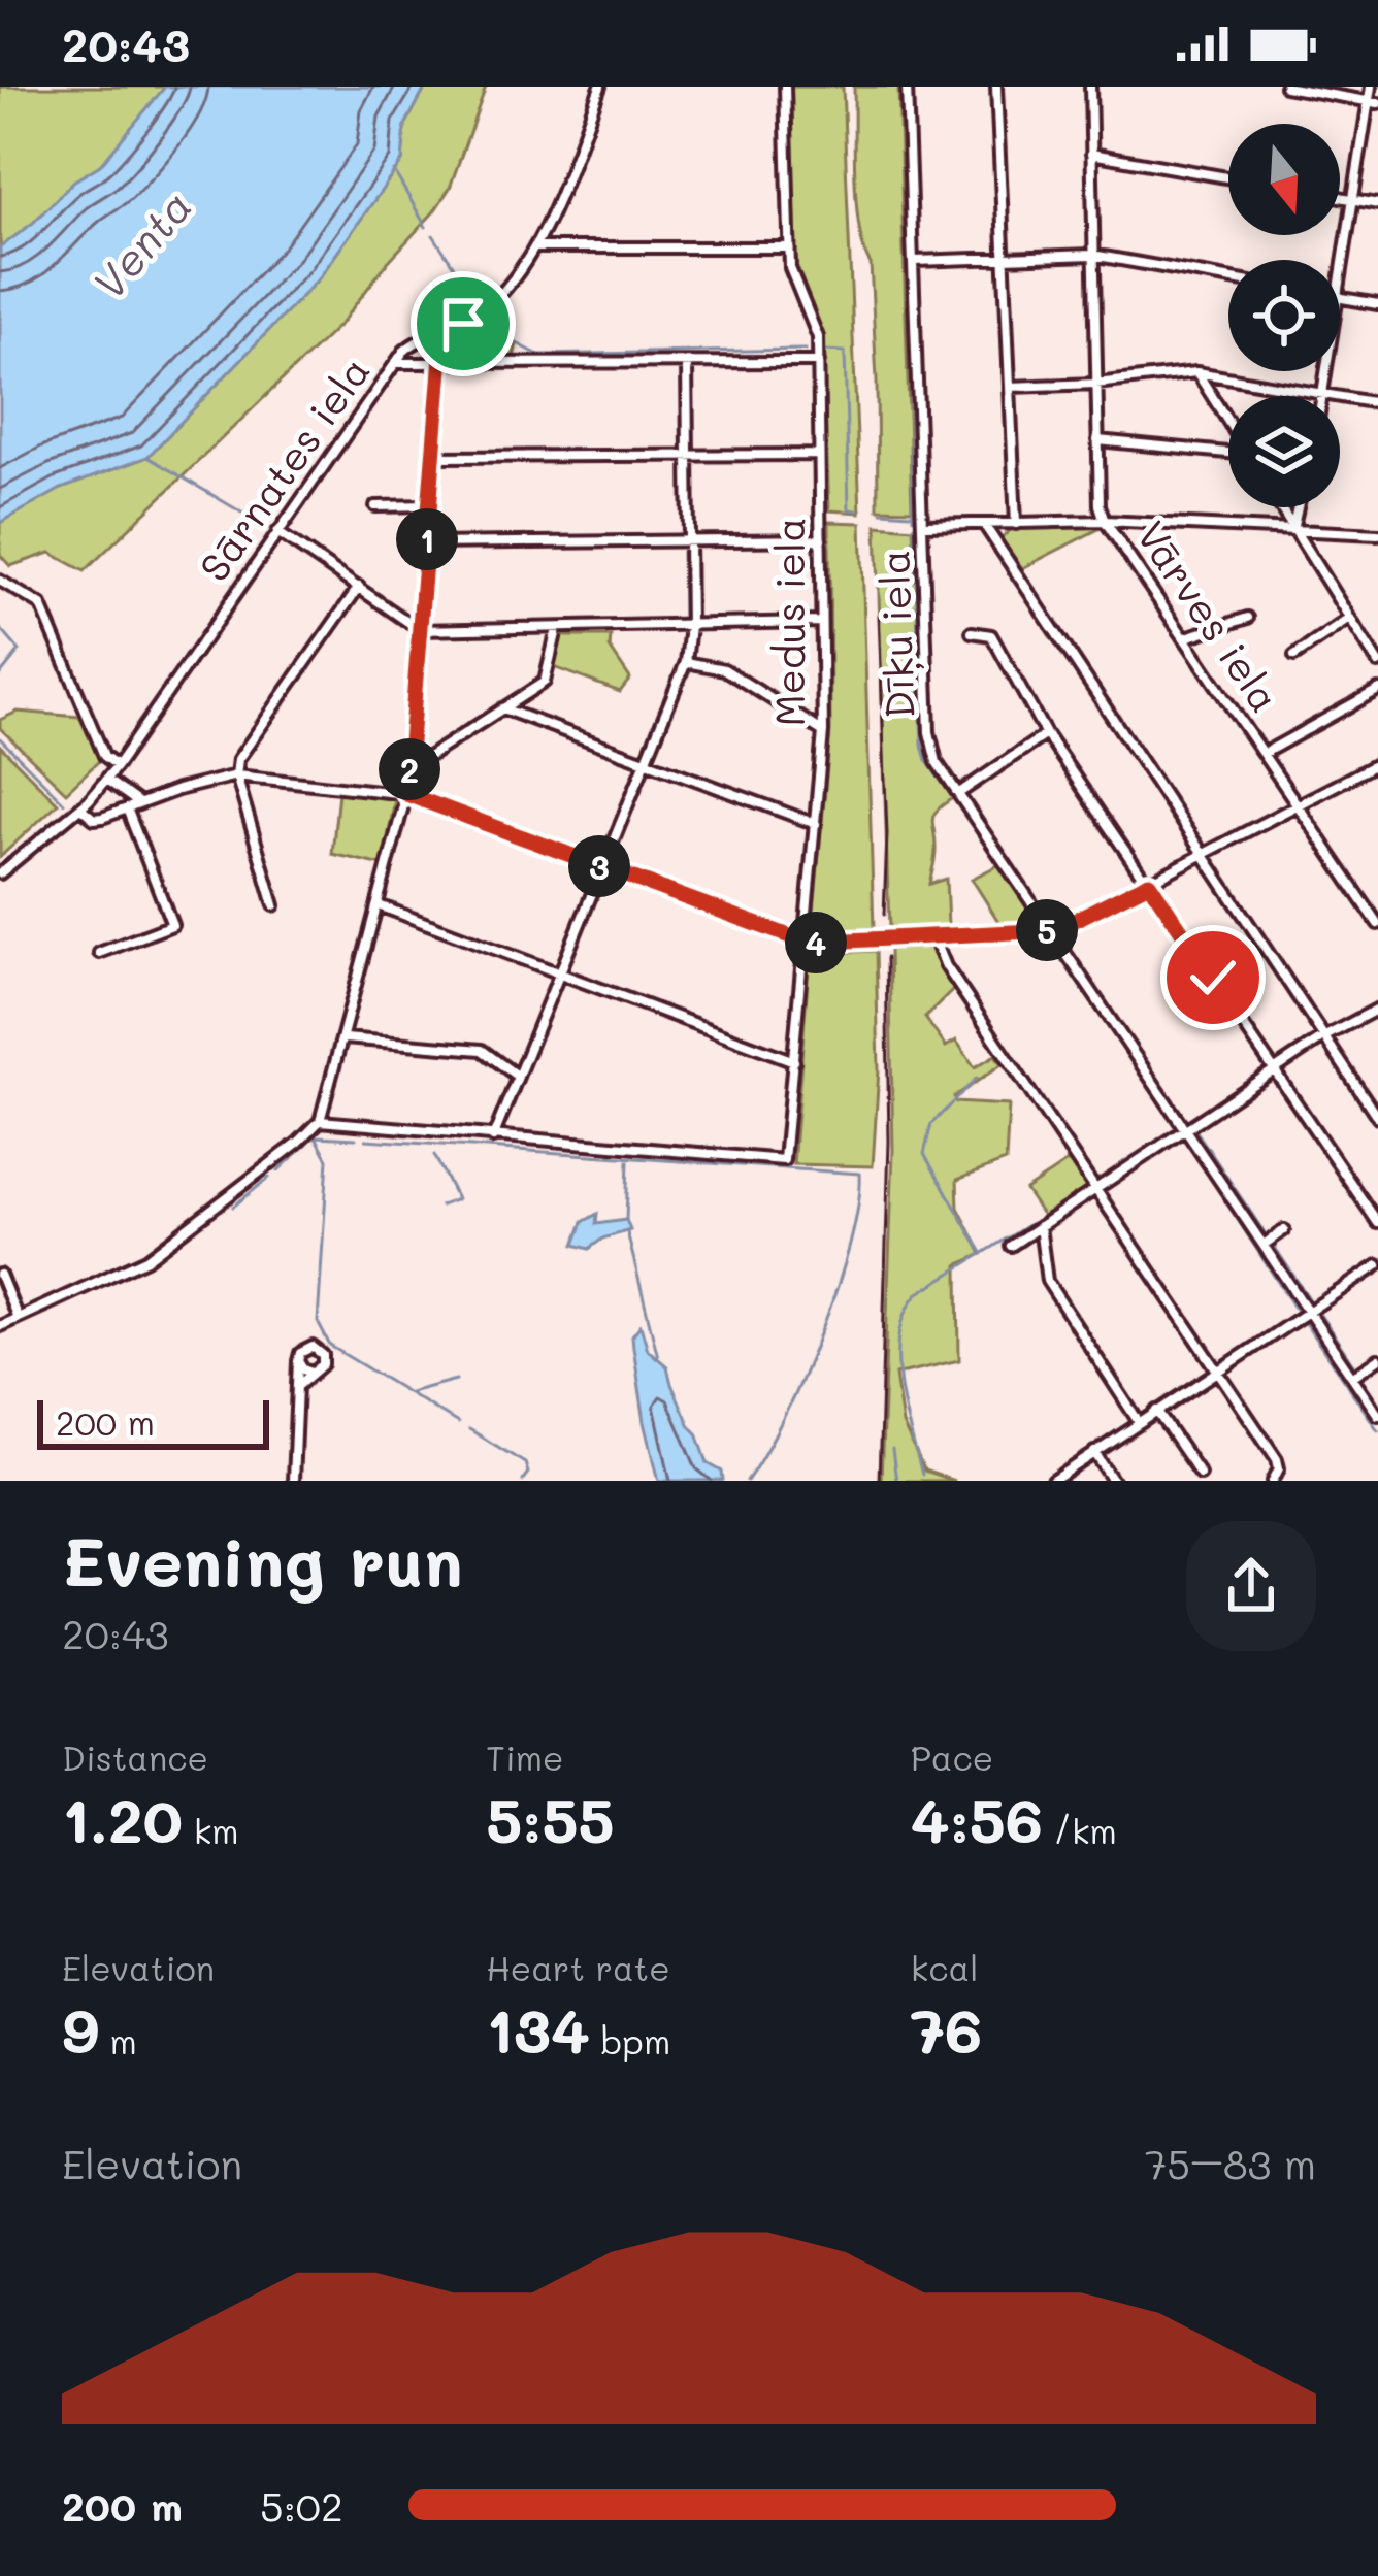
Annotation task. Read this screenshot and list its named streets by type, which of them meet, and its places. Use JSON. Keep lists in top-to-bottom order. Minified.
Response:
{"streets":{"street":["Sārnates iela","Vārves iela","Medus iela","Dīķu iela"]},"crossings":[["Sārnates iela","Medus iela"]],"water":["Venta"],"scale_bar":"200 m","north":"bottom","page":{"status":"20:43","pins":["1","2","3","5","4"],"scale":"200 m","heading":["Evening run","20:43"],"stats":[["Distance","1.20 km"],["Time","5:55"],["Pace","4:56 /km"],["Elevation","9 m"],["Heart rate","134 bpm"],["kcal","76"]],"chart":["Elevation","75–83 m"],"list":[{"name":"200 m","note":"5:02"}]}}
